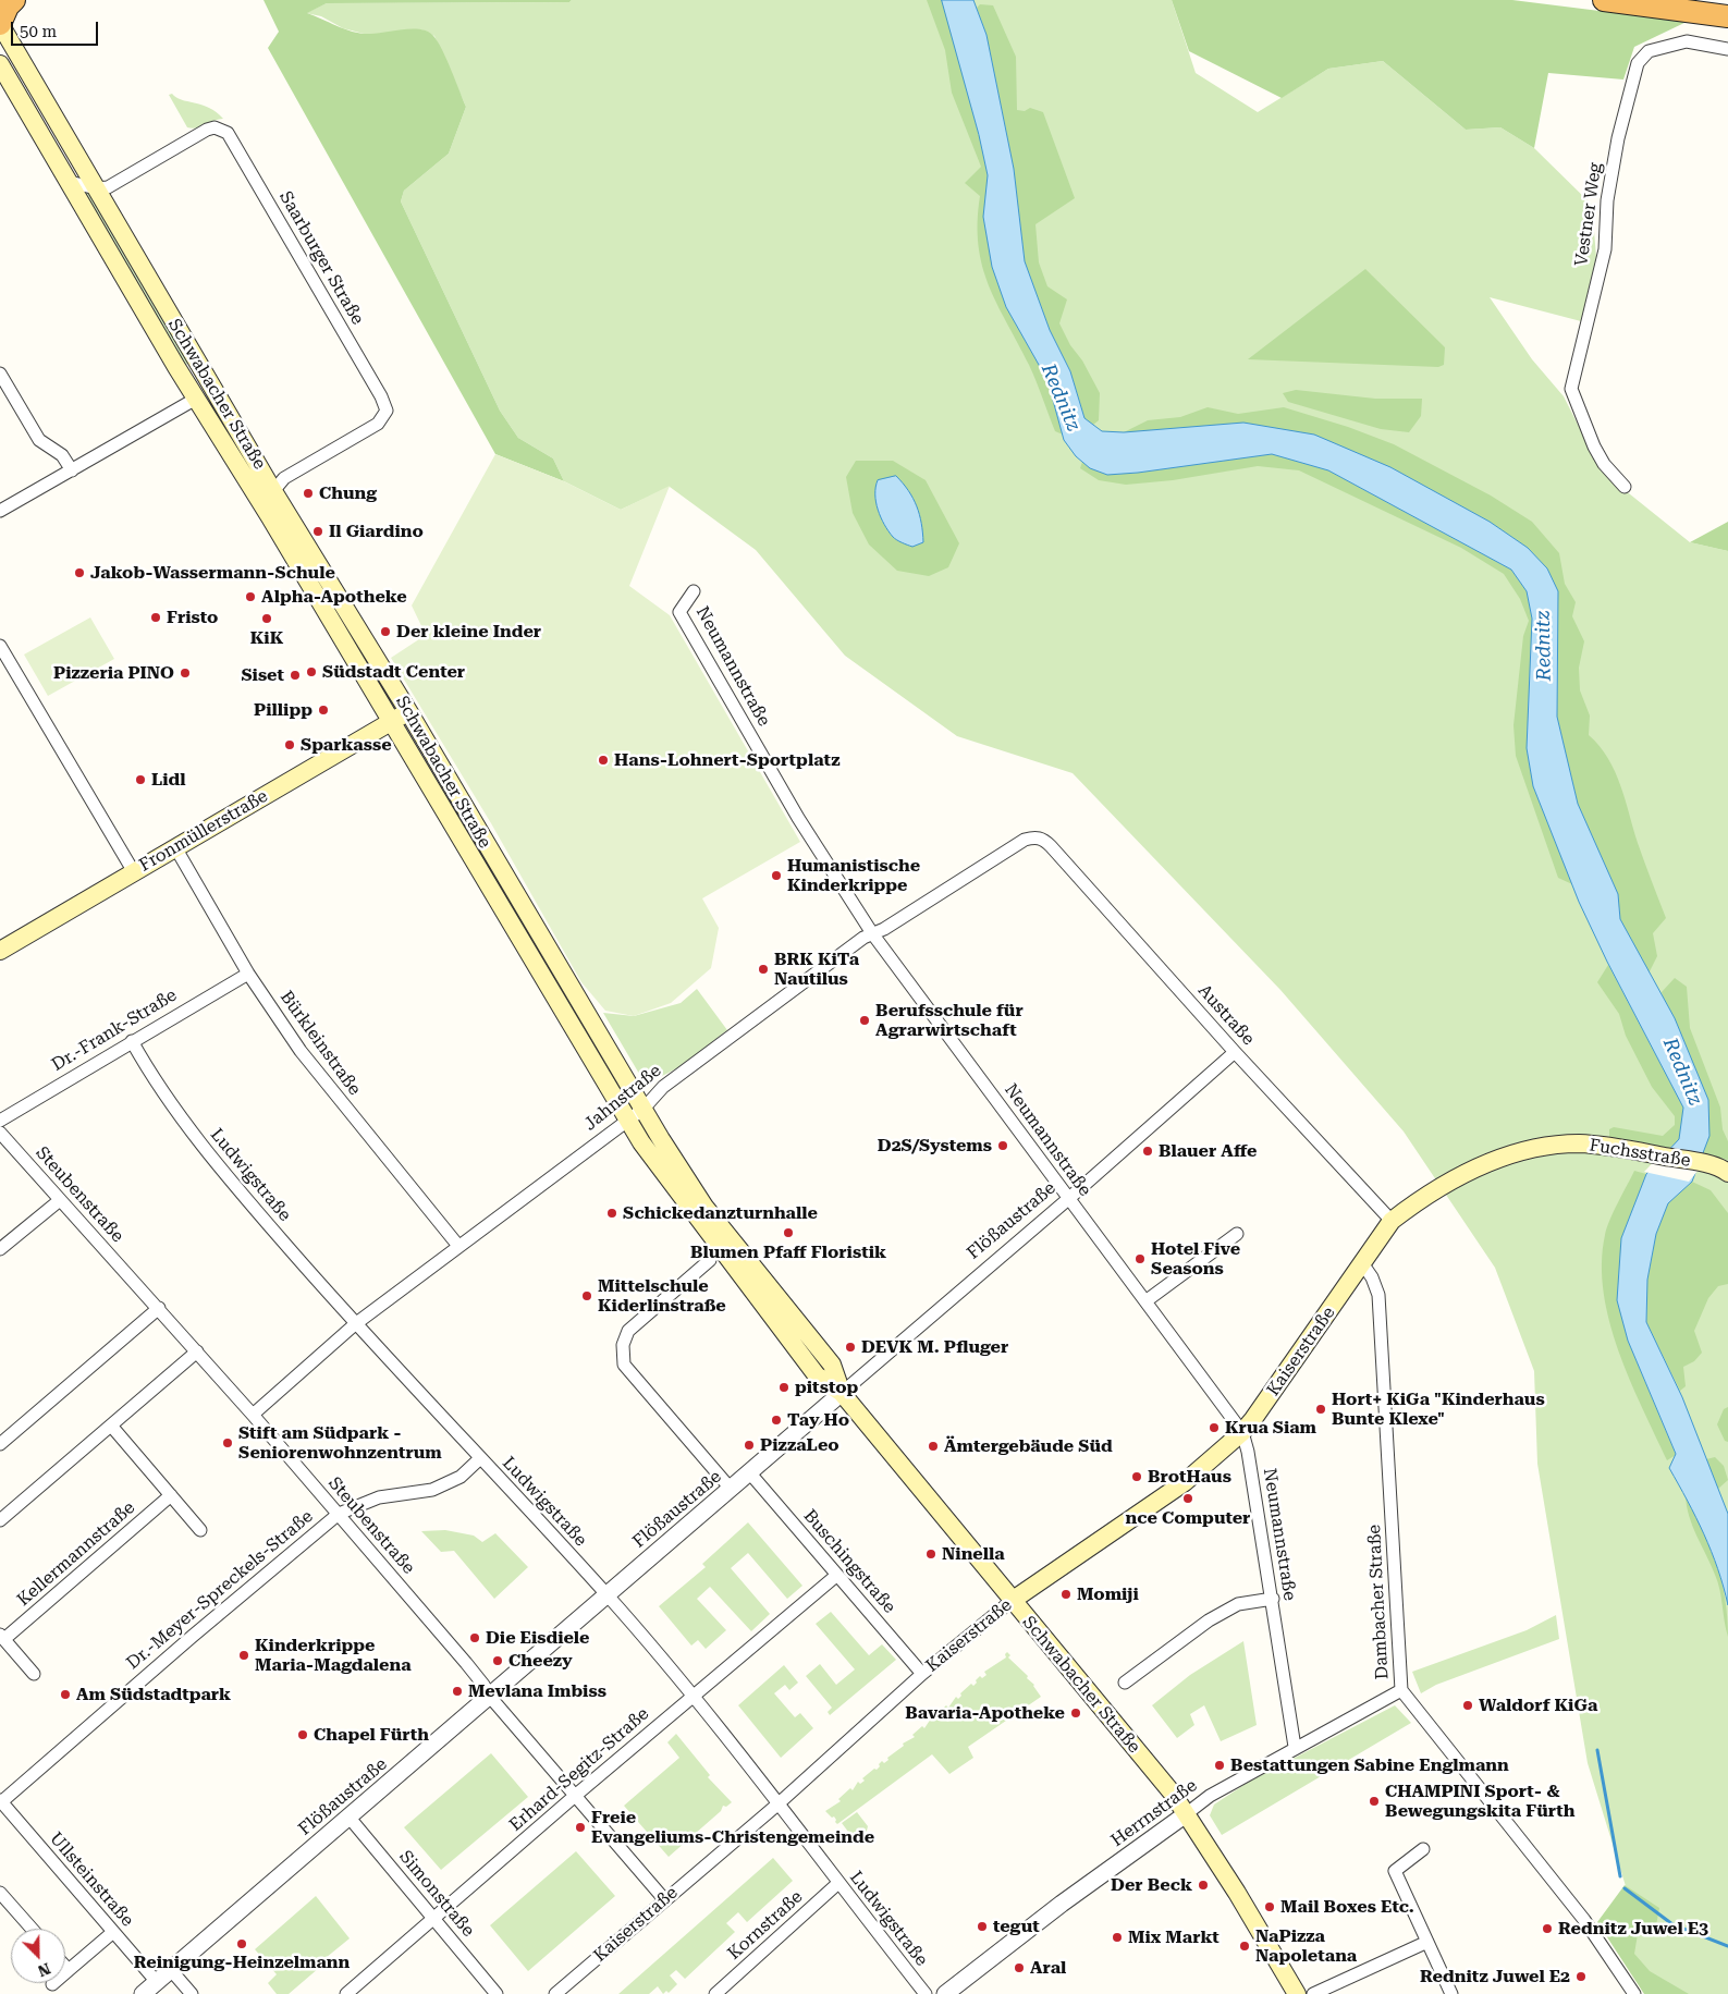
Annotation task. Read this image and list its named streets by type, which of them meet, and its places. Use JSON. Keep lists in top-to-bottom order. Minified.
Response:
{"streets":{"main road":["Schwabacher Straße","Fronmüllerstraße","Fuchsstraße","Kaiserstraße"],"street":["Vestner Weg","Saarburger Straße","Neumannstraße","Austraße","Dr.-Frank-Straße","Bürkleinstraße","Jahnstraße","Ludwigstraße","Steubenstraße","Flößaustraße","Kellermannstraße","Buschingstraße","Dr.-Meyer-Spreckels-Straße","Dambacher Straße","Erhard-Segitz-Straße","Herrnstraße","Ullsteinstraße","Simonstraße","Kornstraße"]},"crossings":[["Saarburger Straße","Schwabacher Straße"],["Schwabacher Straße","Fronmüllerstraße"],["Schwabacher Straße","Jahnstraße"],["Schwabacher Straße","Flößaustraße"],["Schwabacher Straße","Kaiserstraße"],["Schwabacher Straße","Herrnstraße"],["Neumannstraße","Jahnstraße"],["Neumannstraße","Flößaustraße"],["Neumannstraße","Kaiserstraße"],["Neumannstraße","Herrnstraße"],["Fronmüllerstraße","Bürkleinstraße"],["Austraße","Jahnstraße"],["Austraße","Fuchsstraße"],["Austraße","Flößaustraße"],["Dr.-Frank-Straße","Bürkleinstraße"],["Dr.-Frank-Straße","Ludwigstraße"],["Bürkleinstraße","Jahnstraße"],["Jahnstraße","Ludwigstraße"],["Jahnstraße","Steubenstraße"],["Fuchsstraße","Kaiserstraße"],["Fuchsstraße","Dambacher Straße"],["Ludwigstraße","Flößaustraße"],["Ludwigstraße","Kaiserstraße"],["Ludwigstraße","Dr.-Meyer-Spreckels-Straße"],["Ludwigstraße","Erhard-Segitz-Straße"],["Ludwigstraße","Kornstraße"],["Steubenstraße","Flößaustraße"],["Steubenstraße","Kaiserstraße"],["Steubenstraße","Dr.-Meyer-Spreckels-Straße"],["Steubenstraße","Erhard-Segitz-Straße"],["Flößaustraße","Buschingstraße"],["Flößaustraße","Ullsteinstraße"],["Flößaustraße","Simonstraße"],["Kaiserstraße","Buschingstraße"],["Kaiserstraße","Dambacher Straße"],["Buschingstraße","Erhard-Segitz-Straße"],["Dr.-Meyer-Spreckels-Straße","Ullsteinstraße"],["Dambacher Straße","Herrnstraße"],["Erhard-Segitz-Straße","Simonstraße"]],"water":["Rednitz"],"places":["Chung","Il Giardino","Jakob-Wassermann-Schule","Alpha-Apotheke","Fristo","KiK","Der kleine Inder","Südstadt Center","Pizzeria PINO","Siset","Pillipp","Sparkasse","Hans-Lohnert-Sportplatz","Lidl","Humanistische Kinderkrippe","BRK KiTa Nautilus","Berufsschule für Agrarwirtschaft","D2S/Systems","Blauer Affe","Schickedanzturnhalle","Blumen Pfaff Floristik","Hotel Five Seasons","Mittelschule Kiderlinstraße","DEVK M. Pfluger","pitstop","Hort+ KiGa \"Kinderhaus Bunte Klexe\"","Tay Ho","Krua Siam","Stift am Südpark - Seniorenwohnzentrum","PizzaLeo","Ämtergebäude Süd","BrotHaus","nce Computer","Ninella","Momiji","Die Eisdiele","Kinderkrippe Maria-Magdalena","Cheezy","Mevlana Imbiss","Am Südstadtpark","Waldorf KiGa","Bavaria-Apotheke","Chapel Fürth","Bestattungen Sabine Englmann","CHAMPINI Sport- & Bewegungskita Fürth","Freie Evangeliums-Christengemeinde","Der Beck","Mail Boxes Etc.","tegut","Rednitz Juwel E3","Mix Markt","Reinigung-Heinzelmann","NaPizza Napoletana","Aral","Rednitz Juwel E2"],"scale_bar":"50 m","north":"bottom right"}
